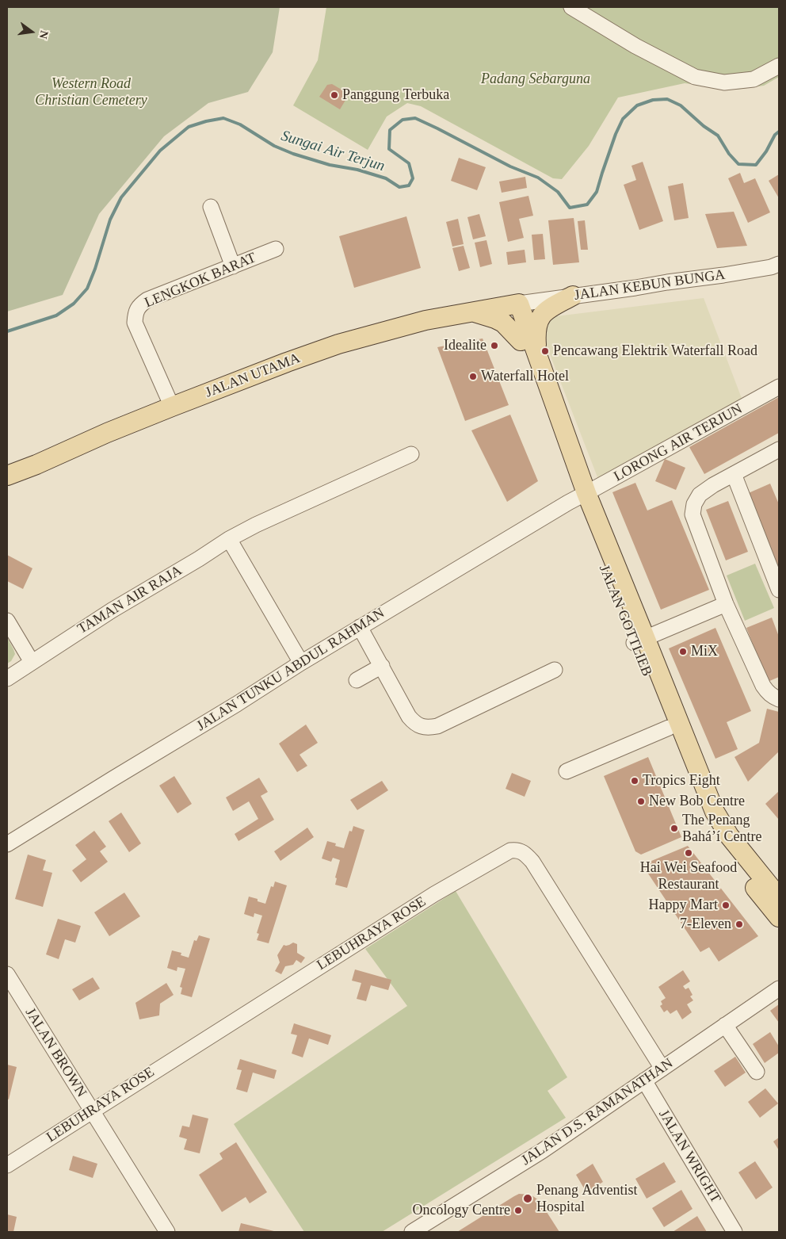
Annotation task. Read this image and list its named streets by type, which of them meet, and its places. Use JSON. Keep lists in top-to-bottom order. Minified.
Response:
{"streets":{"main road":["JALAN UTAMA","JALAN GOTTLIEB"],"street":["LENGKOK BARAT","JALAN KEBUN BUNGA","LORONG AIR TERJUN","TAMAN AIR RAJA","JALAN TUNKU ABDUL RAHMAN","LEBUHRAYA ROSE","JALAN BROWN","JALAN D.S. RAMANATHAN","JALAN WRIGHT"]},"crossings":[["LENGKOK BARAT","JALAN UTAMA"],["JALAN KEBUN BUNGA","JALAN UTAMA"],["JALAN KEBUN BUNGA","JALAN GOTTLIEB"],["JALAN UTAMA","JALAN GOTTLIEB"],["LORONG AIR TERJUN","JALAN GOTTLIEB"],["LORONG AIR TERJUN","JALAN TUNKU ABDUL RAHMAN"],["JALAN GOTTLIEB","JALAN TUNKU ABDUL RAHMAN"],["LEBUHRAYA ROSE","JALAN BROWN"],["LEBUHRAYA ROSE","JALAN D.S. RAMANATHAN"],["JALAN D.S. RAMANATHAN","JALAN WRIGHT"]],"water":["Sungai Air Terjun"],"parks":["Padang Sebarguna","Western Road Christian Cemetery"],"places":["Panggung Terbuka","Idealite","Pencawang Elektrik Waterfall Road","Waterfall Hotel","MiX","Tropics Eight","New Bob Centre","The Penang Bahá’í Centre","Hai Wei Seafood Restaurant","Happy Mart","7-Eleven","Penang Adventist Hospital","Oncology Centre"],"north":"right"}
